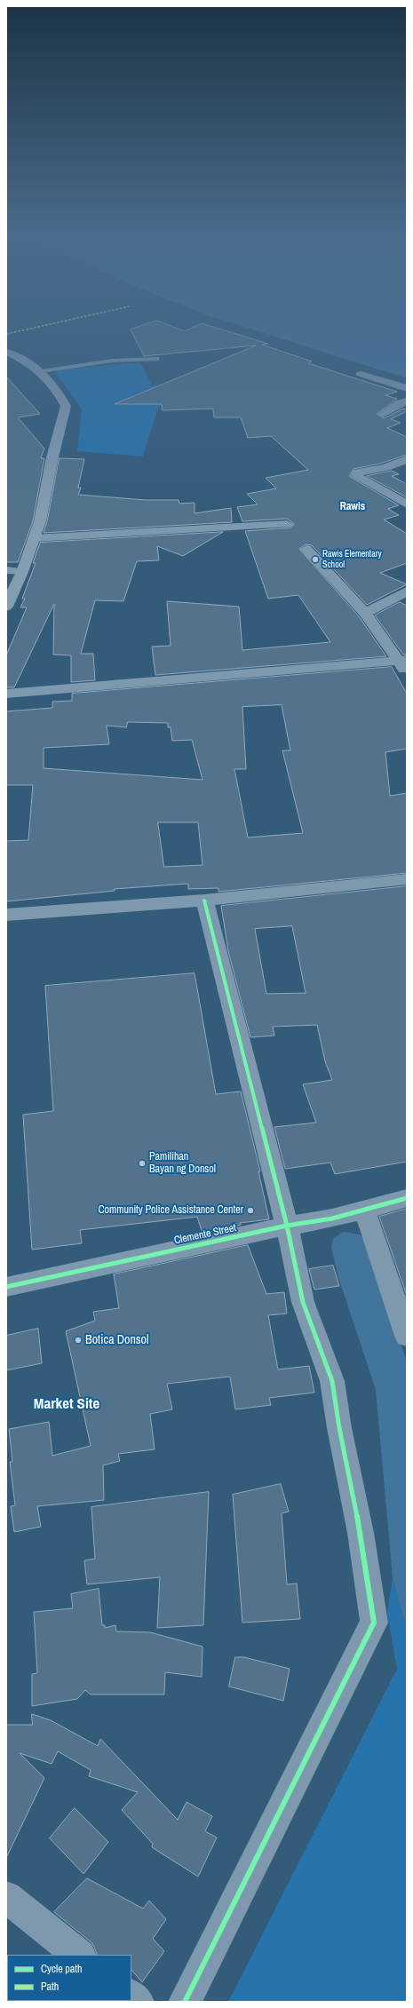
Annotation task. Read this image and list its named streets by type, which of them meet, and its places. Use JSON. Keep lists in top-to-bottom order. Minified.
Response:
{"streets":{"street":["Clemente Street"]},"districts":["Rawis","Market Site"],"places":["Rawis Elementary School","Pamilihan Bayan ng Donsol","Community Police Assistance Center","Botica Donsol"],"legend":["Cycle path","Path"]}
